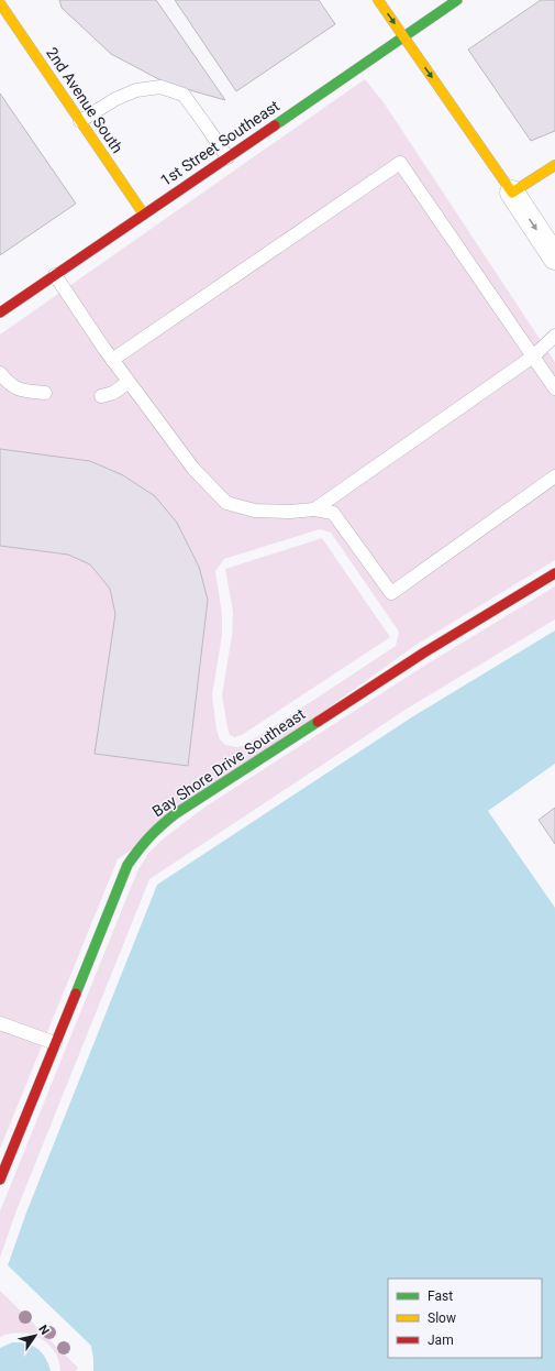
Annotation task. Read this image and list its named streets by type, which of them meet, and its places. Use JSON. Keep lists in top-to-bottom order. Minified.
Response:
{"streets":{"street":["2nd Avenue South","1st Street Southeast","Bay Shore Drive Southeast"]},"crossings":[["2nd Avenue South","1st Street Southeast"]],"legend":["Fast","Slow","Jam"],"north":"top right"}
